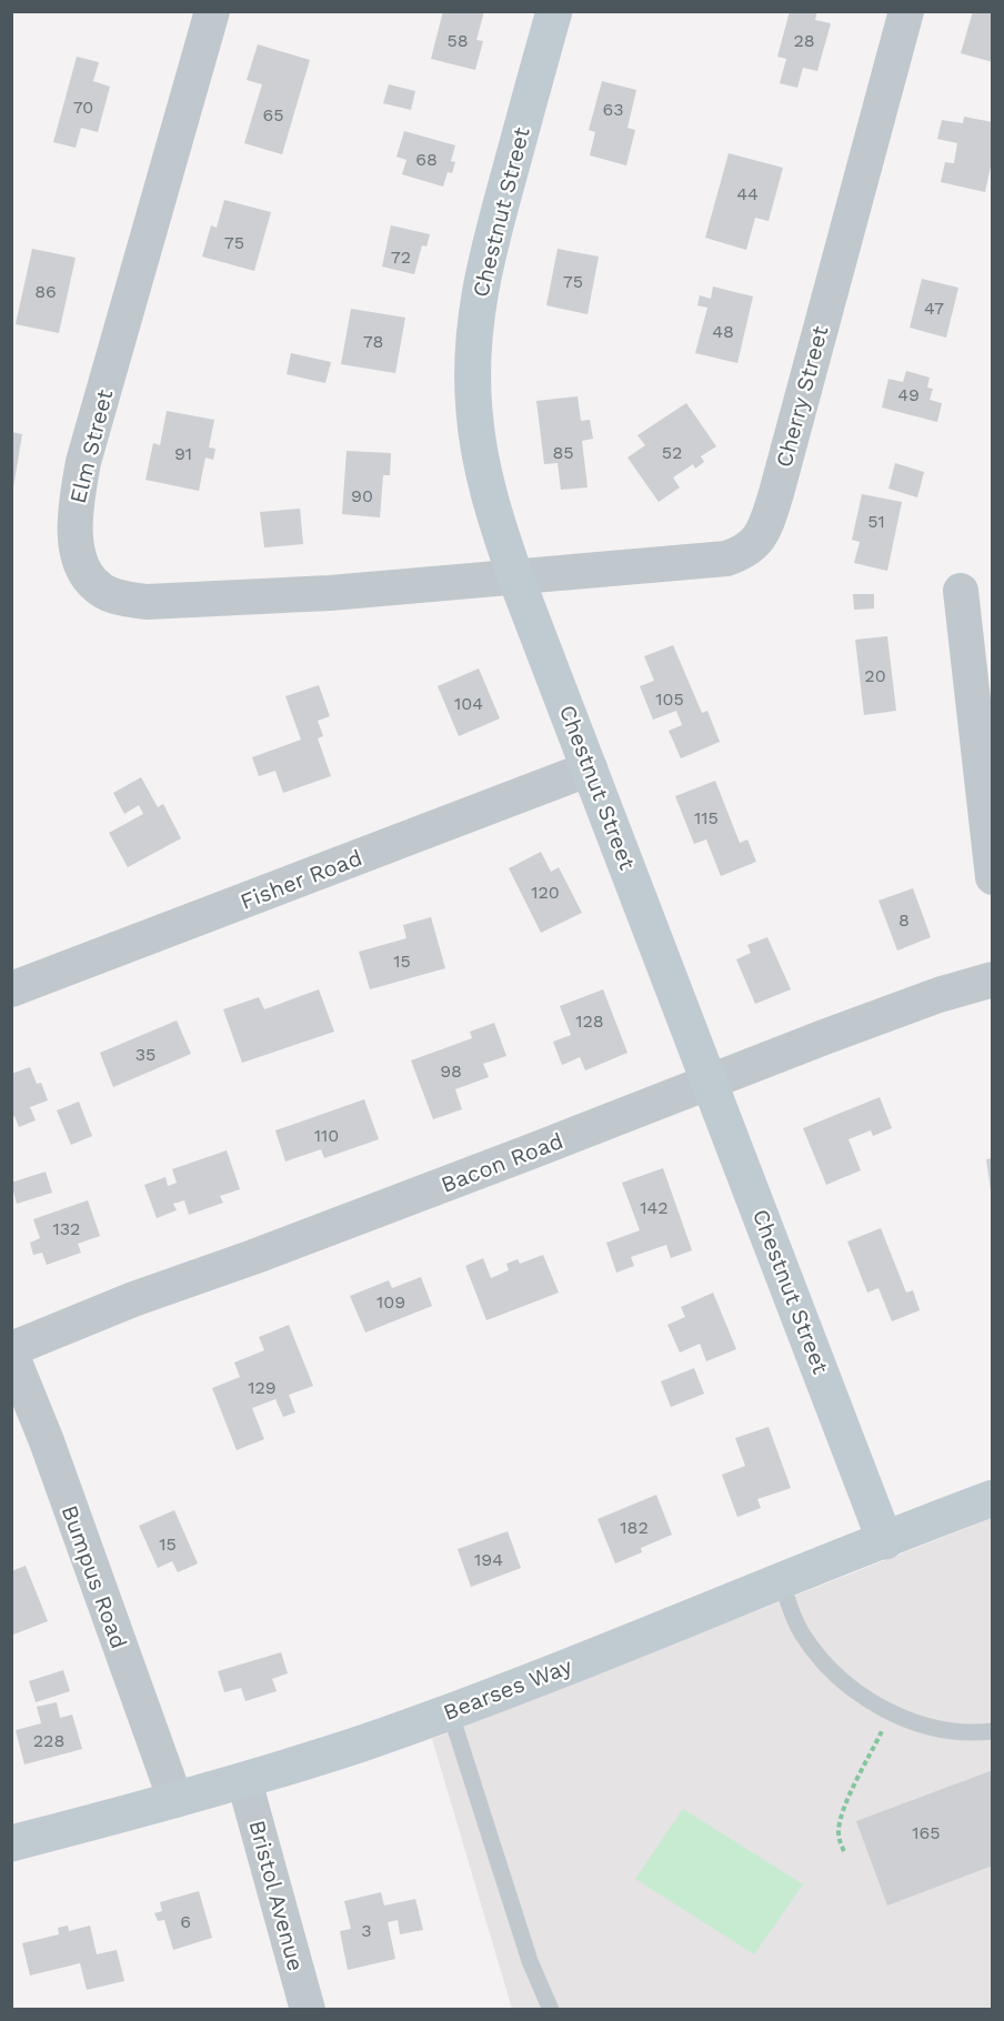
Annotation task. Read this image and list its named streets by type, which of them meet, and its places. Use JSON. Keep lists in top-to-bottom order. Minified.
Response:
{"streets":{"street":["Chestnut Street","Cherry Street","Elm Street","Fisher Road","Bacon Road","Bumpus Road","Bearses Way","Bristol Avenue"]},"crossings":[["Chestnut Street","Cherry Street"],["Chestnut Street","Elm Street"],["Chestnut Street","Fisher Road"],["Chestnut Street","Bacon Road"],["Chestnut Street","Bearses Way"],["Cherry Street","Elm Street"],["Bacon Road","Bumpus Road"],["Bumpus Road","Bearses Way"],["Bearses Way","Bristol Avenue"]],"house_numbers":["58","28","70","63","65","68","44","75","72","75","86","47","48","78","49","85","52","91","90","51","20","105","104","115","120","8","15","128","35","98","110","142","132","109","129","182","15","194","228","165","6","3"]}
